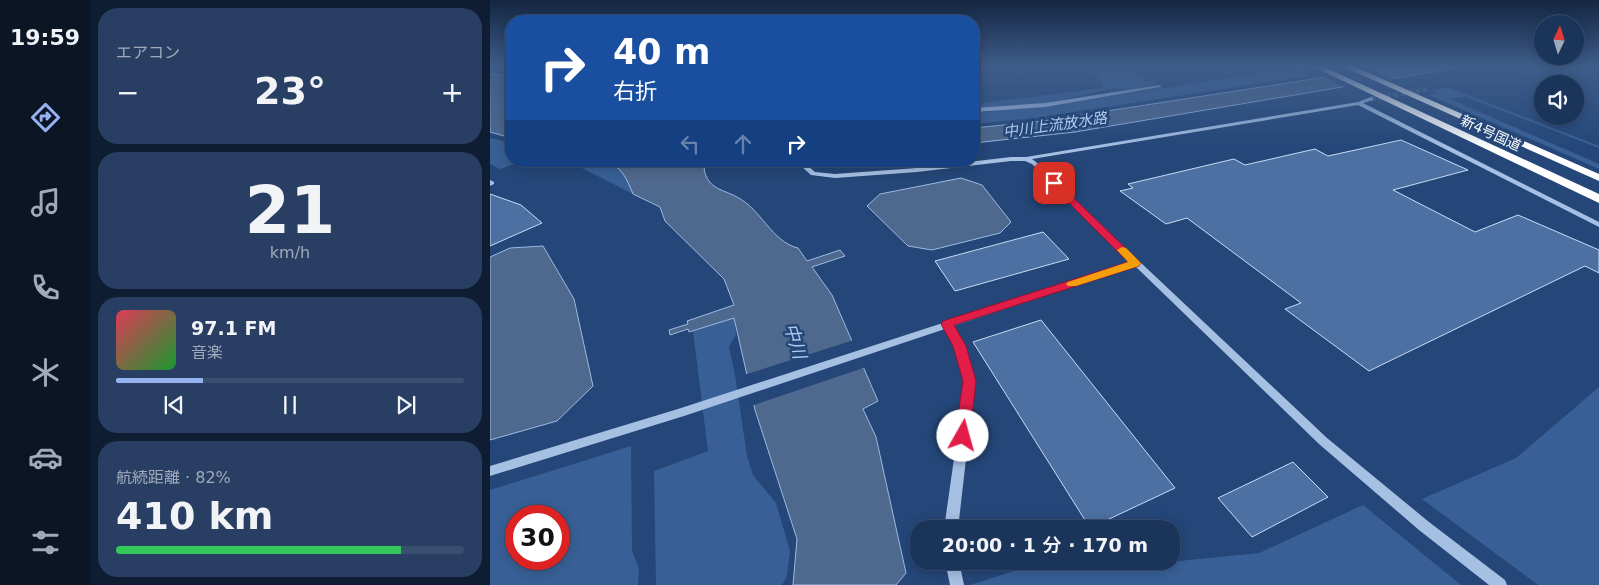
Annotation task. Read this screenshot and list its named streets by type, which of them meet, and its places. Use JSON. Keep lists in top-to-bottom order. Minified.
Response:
{"streets":{"highway":["新4号国道"]},"water":["中川上流放水路","中川"],"north":"top","page":{"tabs":"19:59","tile":["エアコン",["21","km/h"],["航続距離 · 82%","410 km"]],"turn":["40 m","右折"],"heat":["−","23°","+"],"song":["97.1 FM","音楽"],"limit":"30","trip":"20:00 · 1 分 · 170 m"}}
